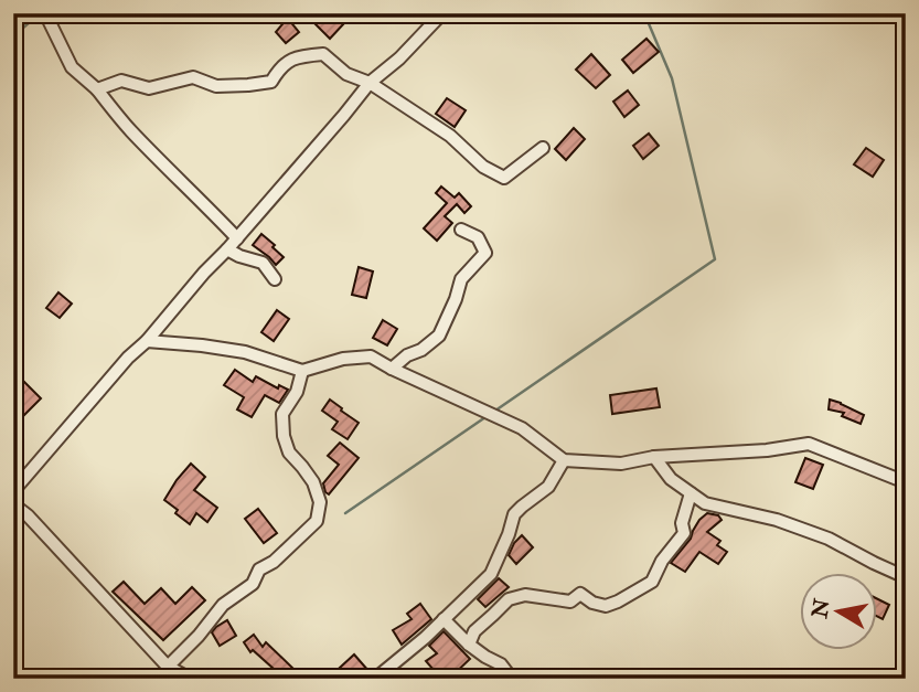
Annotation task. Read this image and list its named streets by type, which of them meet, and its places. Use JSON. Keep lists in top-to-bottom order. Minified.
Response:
{"north":"left"}
